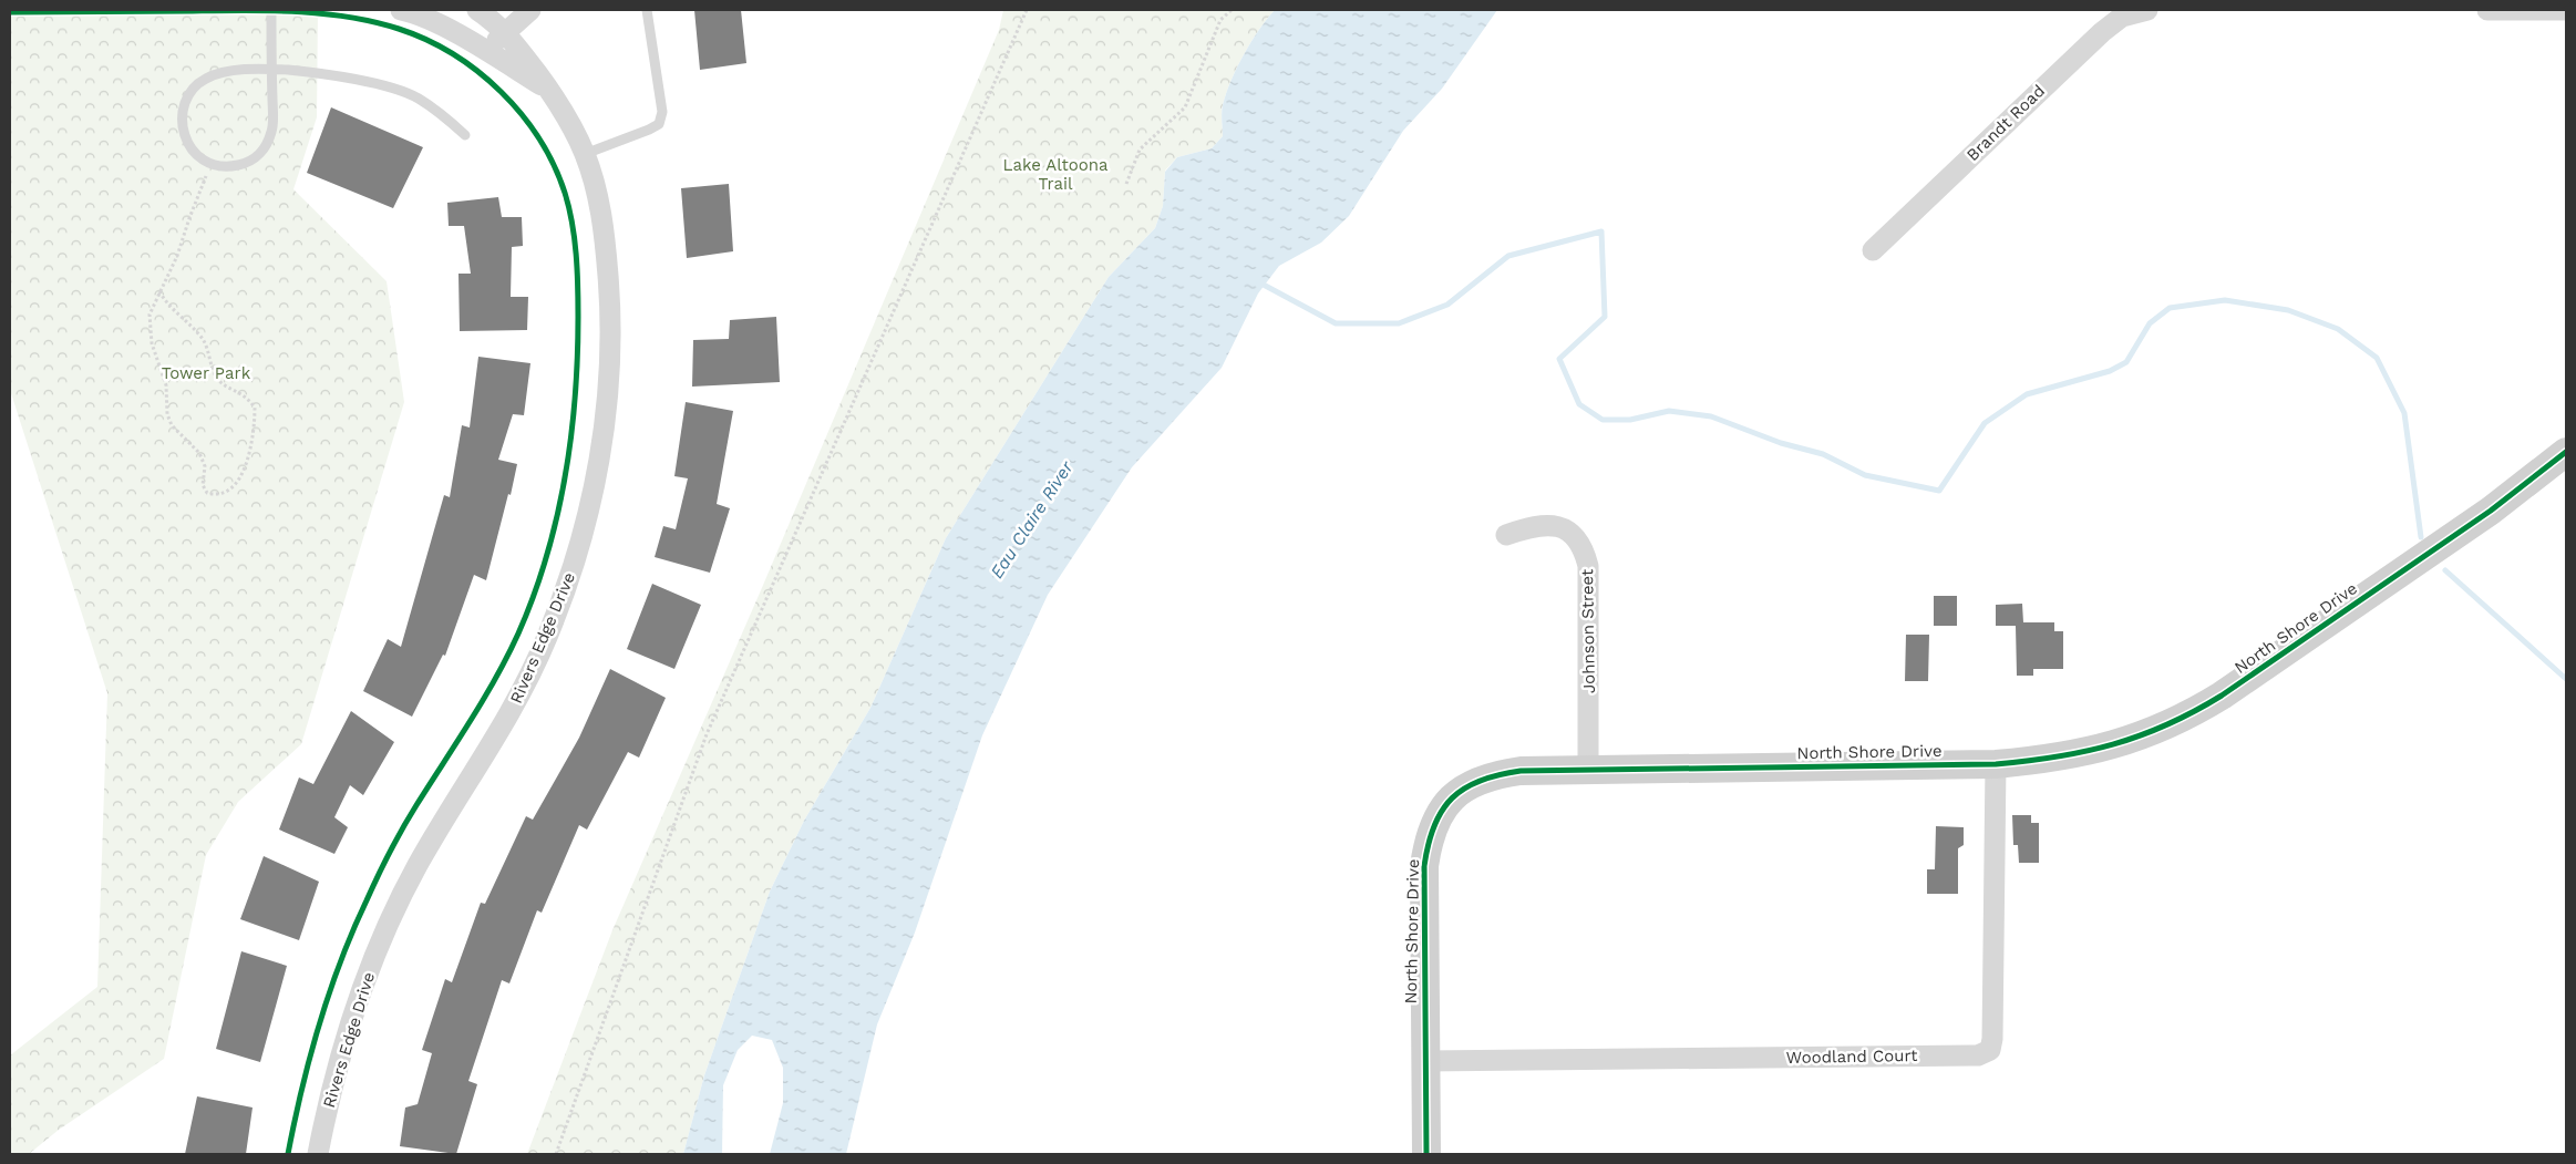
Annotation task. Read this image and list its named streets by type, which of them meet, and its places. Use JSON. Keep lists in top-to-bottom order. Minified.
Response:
{"streets":{"street":["Brandt Road","North Shore Drive","Johnson Street","Rivers Edge Drive","Woodland Court"]},"crossings":[["North Shore Drive","Johnson Street"],["North Shore Drive","Woodland Court"]],"water":["Eau Claire River"],"parks":["Lake Altoona Trail","Tower Park"]}
